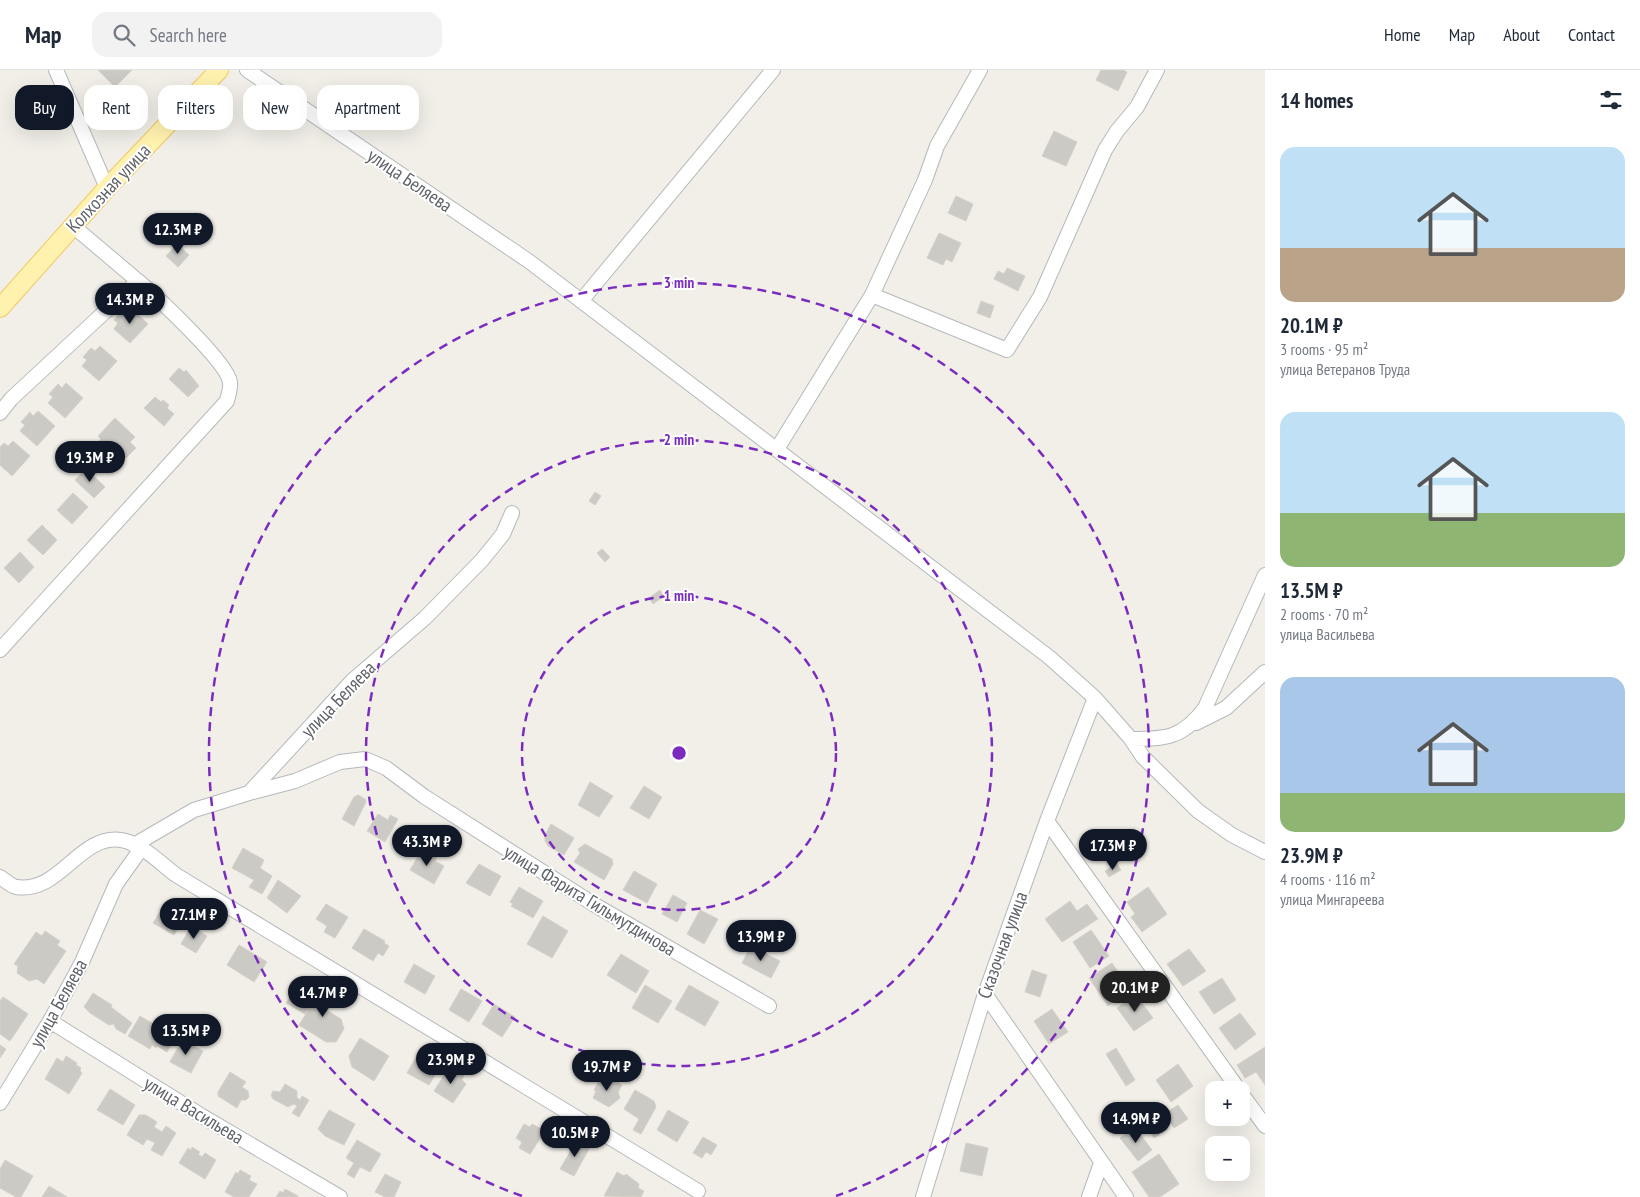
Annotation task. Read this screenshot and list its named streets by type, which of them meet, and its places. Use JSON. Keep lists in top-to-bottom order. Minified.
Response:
{"streets":{"main road":["Колхозная улица"],"street":["улица Беляева","улица Фарита Гильмутдинова","Сказочная улица","улица Васильева"]},"crossings":[["улица Беляева","улица Фарита Гильмутдинова"],["улица Беляева","Сказочная улица"],["улица Беляева","улица Васильева"]],"page":{"header":"Map","search":"Search here","nav":["Home","Map","About","Contact"],"heading":"14 homes","chip":["Buy","Rent","Filters","New","Apartment"],"list":[{"name":"20.1M ₽","note":"3 rooms · 95 m² · улица Ветеранов Труда"},{"name":"13.5M ₽","note":"2 rooms · 70 m² · улица Васильева"},{"name":"23.9M ₽","note":"4 rooms · 116 m² · улица Мингареева"}],"price":["12.3M ₽","14.3M ₽","19.3M ₽","43.3M ₽","17.3M ₽","27.1M ₽","13.9M ₽","20.1M ₽","14.7M ₽","13.5M ₽","23.9M ₽","19.7M ₽","14.9M ₽","10.5M ₽"],"map_buttons":["+","−"]},"rings":["3 min","2 min","1 min"]}
